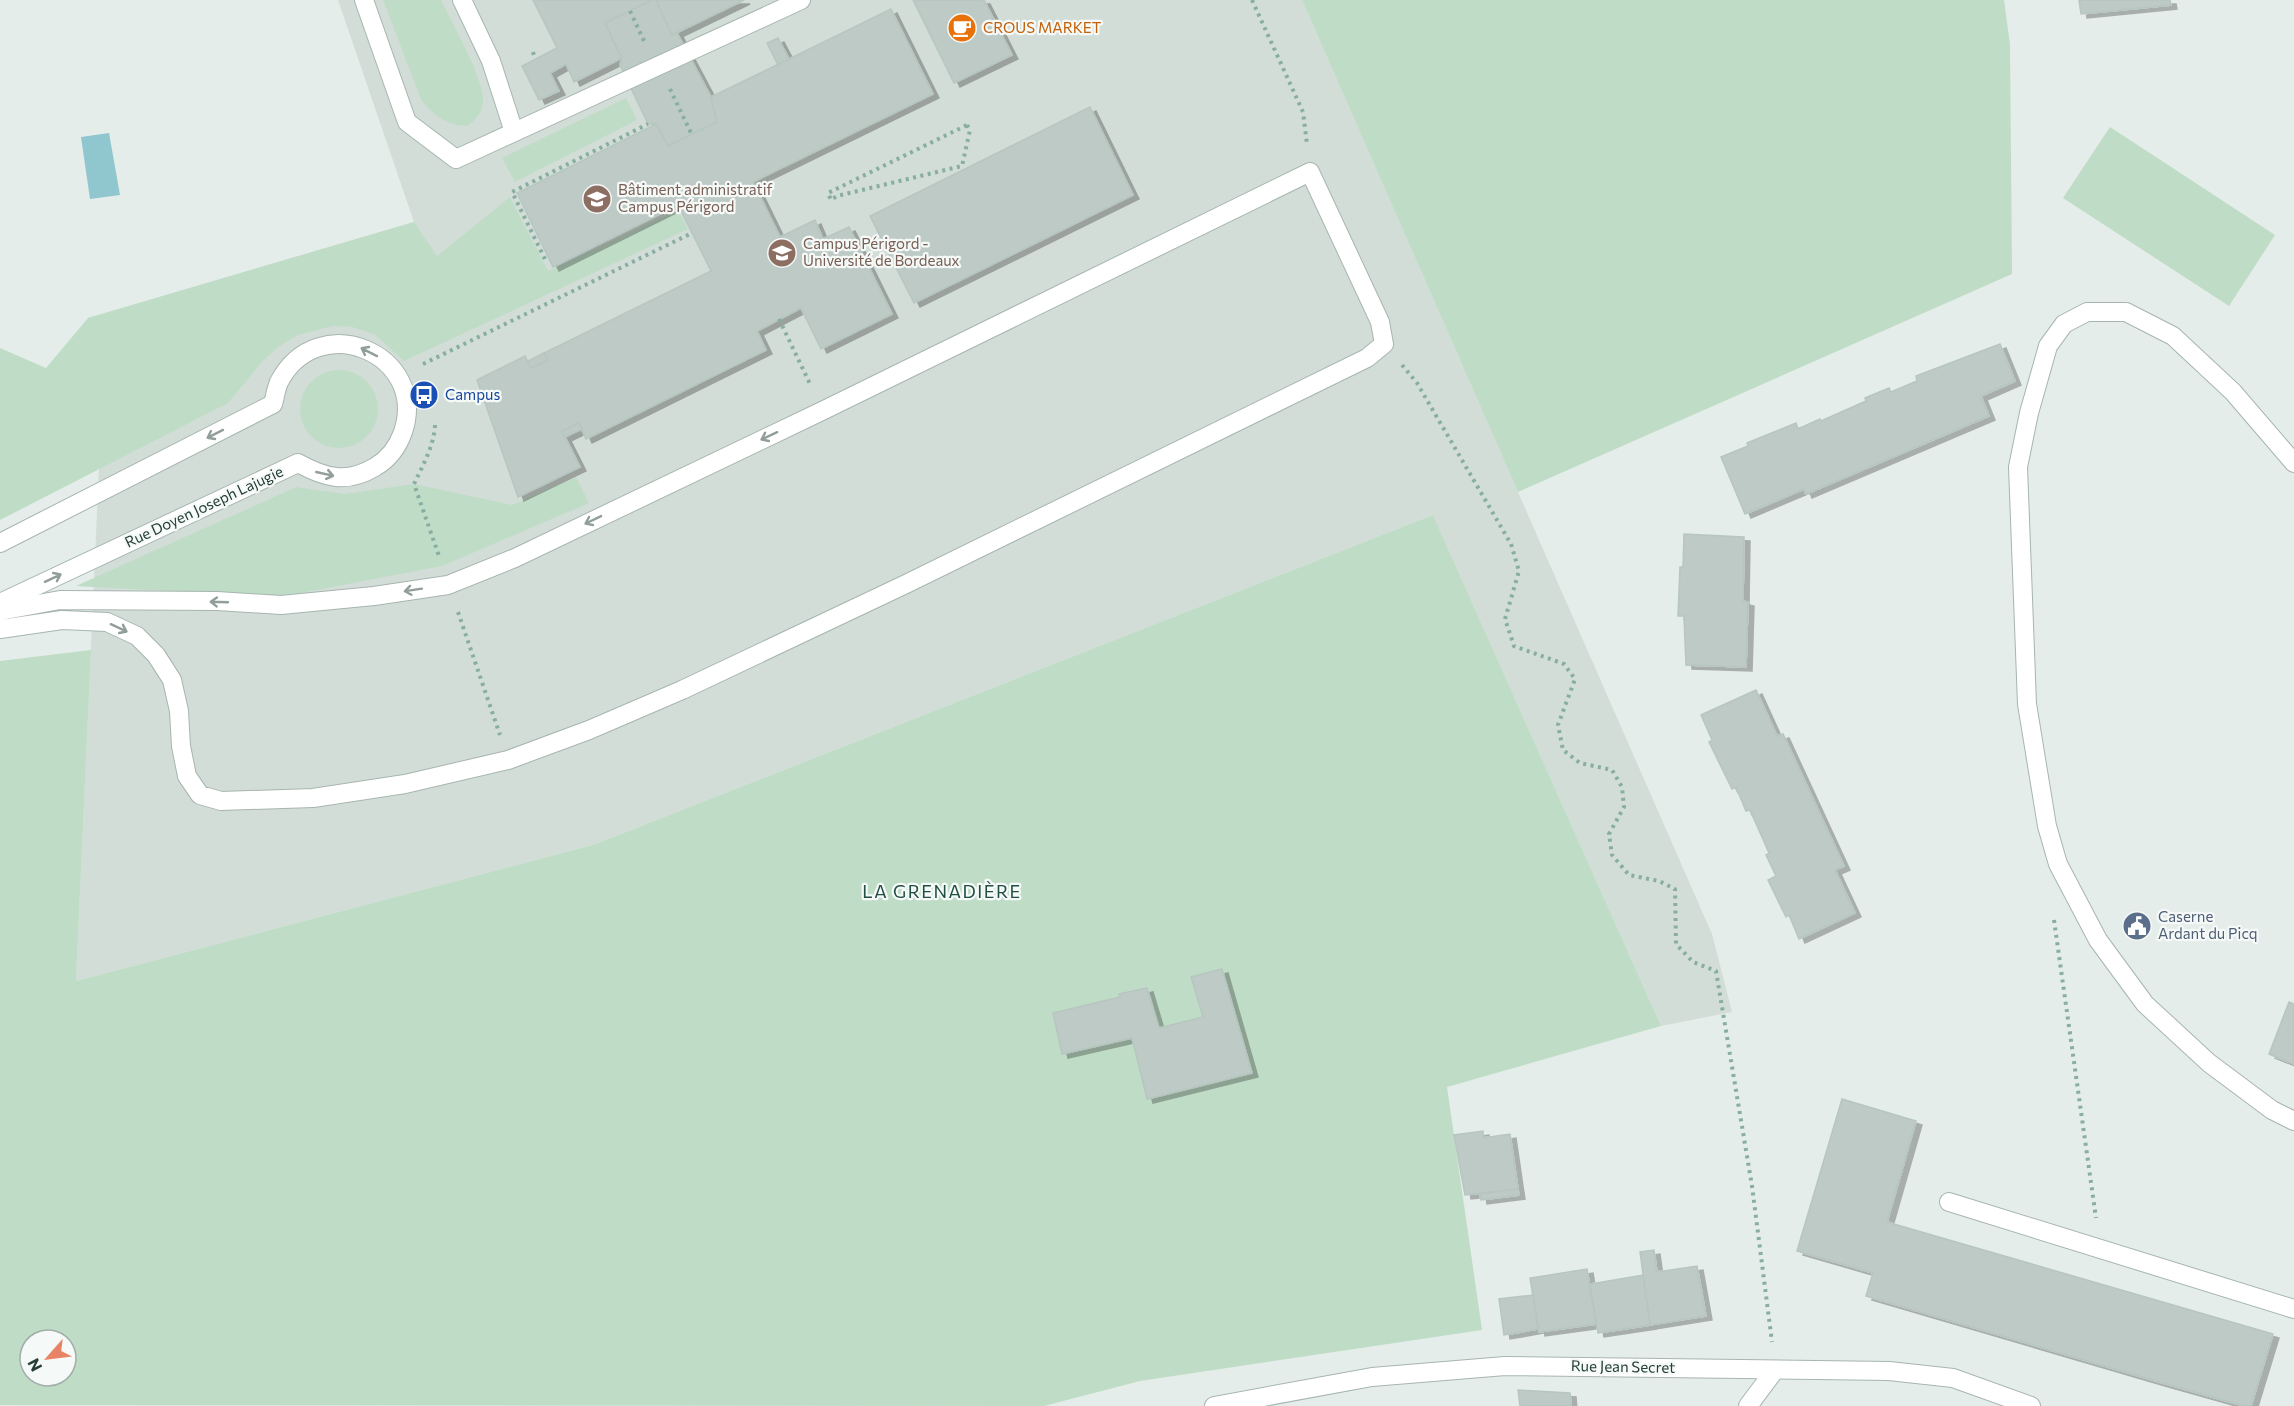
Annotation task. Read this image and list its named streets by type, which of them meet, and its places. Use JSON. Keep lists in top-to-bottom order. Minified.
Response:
{"streets":{"street":["Rue Doyen Joseph Lajugie","Rue Jean Secret"]},"districts":["LA GRENADIÈRE"],"places":{"cafe":["CROUS MARKET"],"school or university":["Bâtiment administratif Campus Périgord","Campus Périgord - Université de Bordeaux"],"bus stop":["Campus"],"public building":["Caserne Ardant du Picq"]},"north":"bottom left"}
